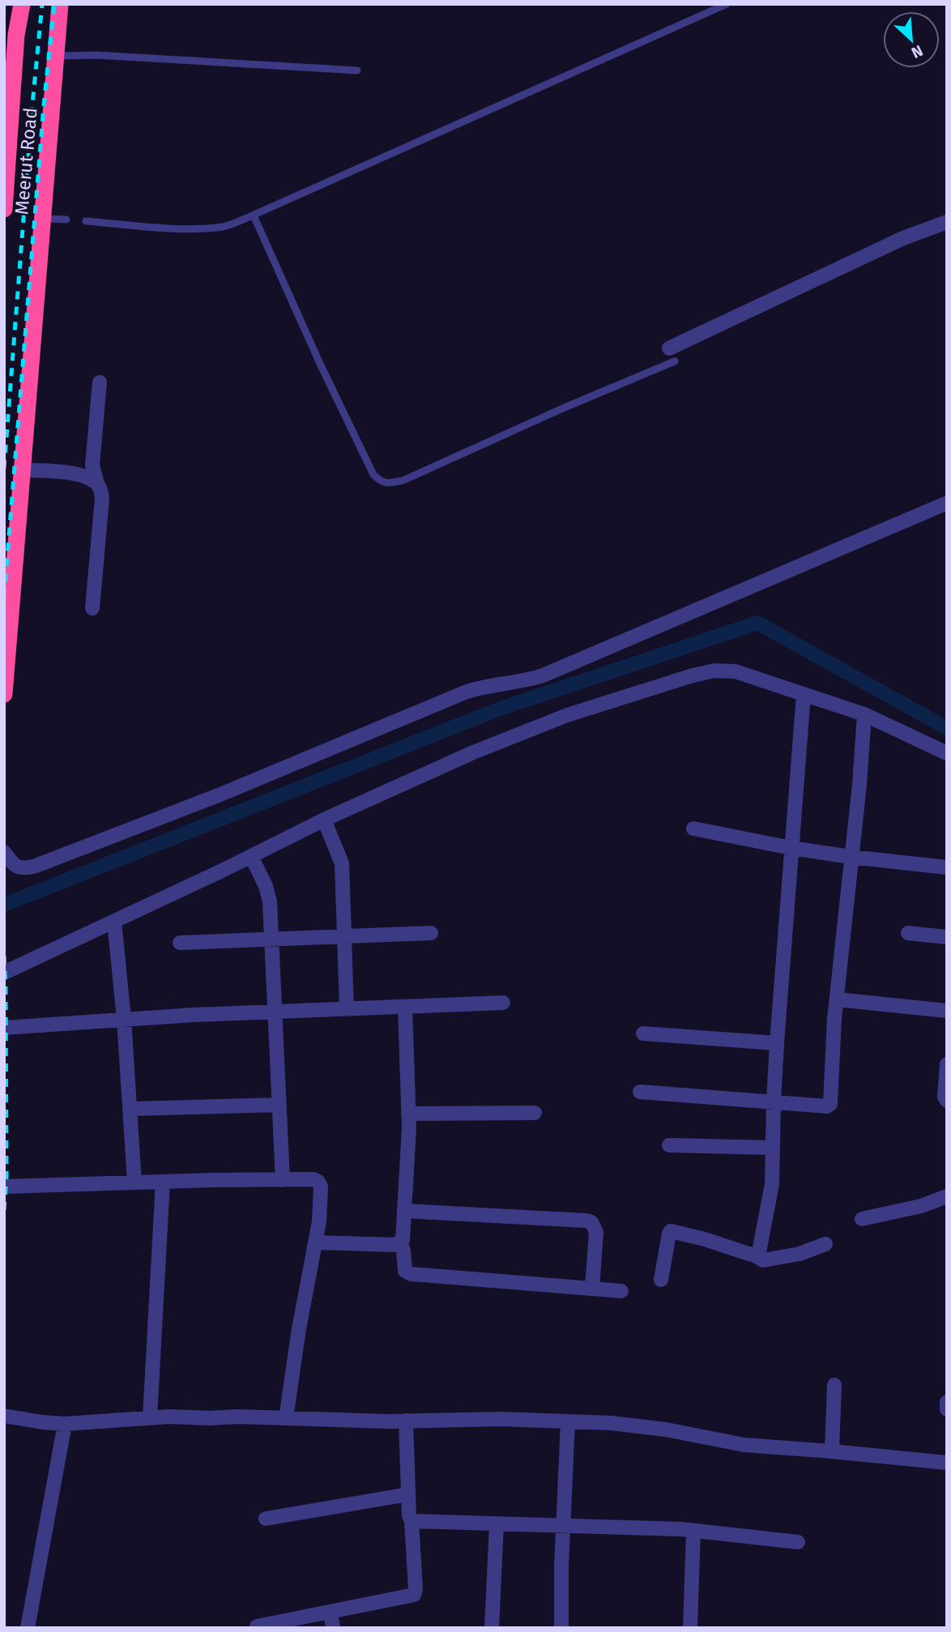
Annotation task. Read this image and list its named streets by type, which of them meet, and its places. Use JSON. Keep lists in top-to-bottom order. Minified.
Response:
{"streets":{"highway":["Meerut Road"]},"north":"bottom right"}
